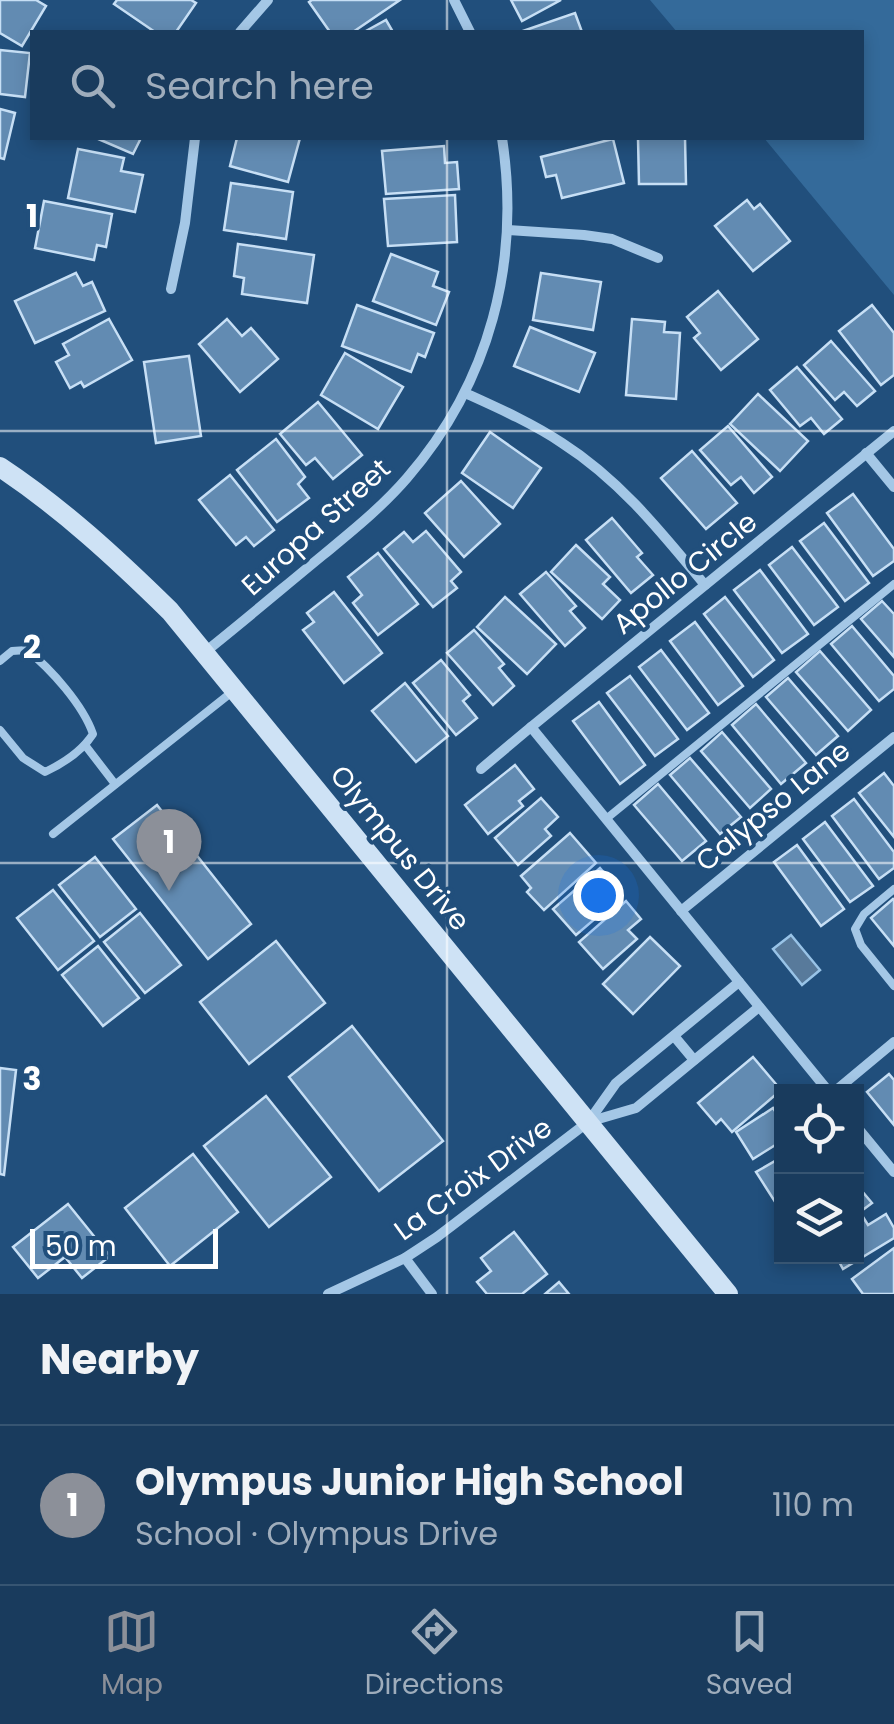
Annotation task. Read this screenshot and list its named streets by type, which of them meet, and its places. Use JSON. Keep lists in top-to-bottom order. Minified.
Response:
{"streets":{"street":["Europa Street","Apollo Circle","Calypso Lane","Olympus Drive","La Croix Drive"]},"crossings":[["Europa Street","Olympus Drive"],["Olympus Drive","La Croix Drive"]],"scale_bar":"50 m","page":{"search":"Search here","pins":"1","scale":"50 m","heading":"Nearby","list":[{"mark":"1","name":"Olympus Junior High School","note":"School · Olympus Drive","value":"110 m"}],"nav":["Map","Directions","Saved"]},"grid":{"rows":["1","2","3"]}}
